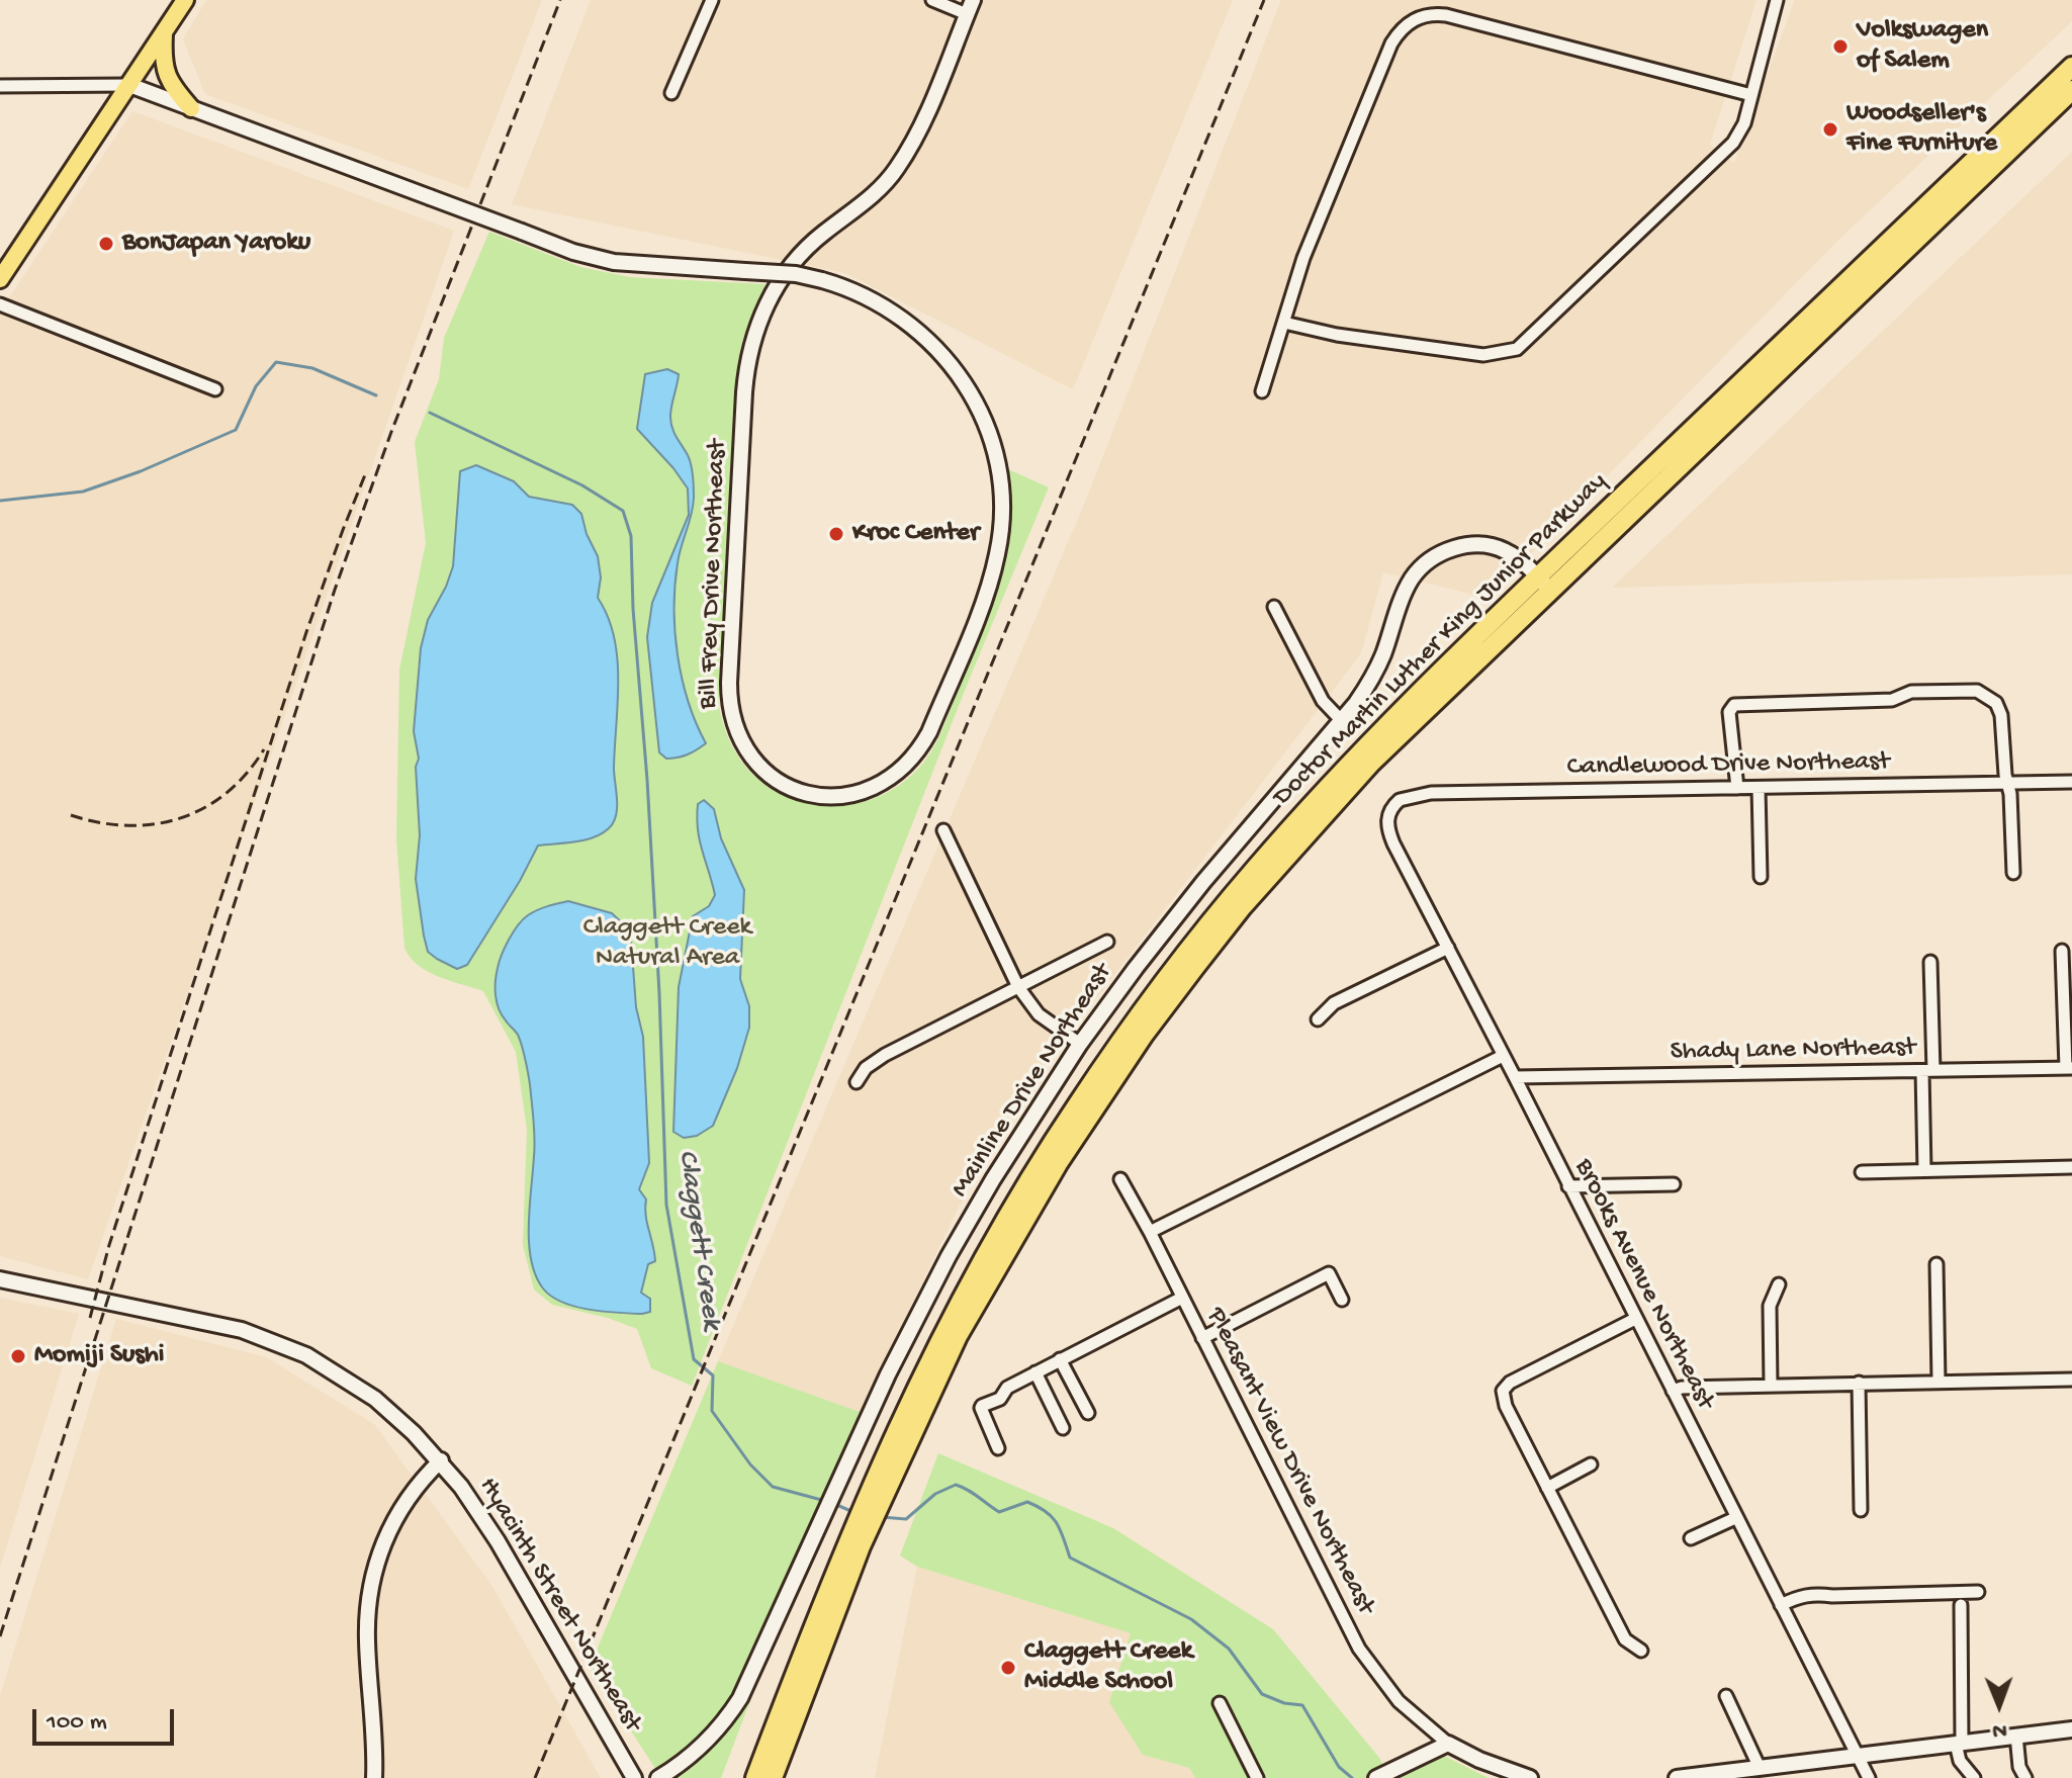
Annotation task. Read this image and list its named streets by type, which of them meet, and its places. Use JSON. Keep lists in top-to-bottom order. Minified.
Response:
{"streets":{"highway":["Doctor Martin Luther King Junior Parkway"],"street":["Bill Frey Drive Northeast","Candlewood Drive Northeast","Shady Lane Northeast","Mainline Drive Northeast","Brooks Avenue Northeast","Pleasant View Drive Northeast","Hyacinth Street Northeast"]},"crossings":[["Doctor Martin Luther King Junior Parkway","Mainline Drive Northeast"],["Candlewood Drive Northeast","Brooks Avenue Northeast"],["Shady Lane Northeast","Brooks Avenue Northeast"]],"water":["Claggett Creek"],"parks":["Claggett Creek Natural Area"],"places":["Volkswagen of Salem","Woodseller's Fine Furniture","BonJapan Yaroku","Kroc Center","Momiji Sushi","Claggett Creek Middle School"],"scale_bar":"100 m","north":"bottom"}
